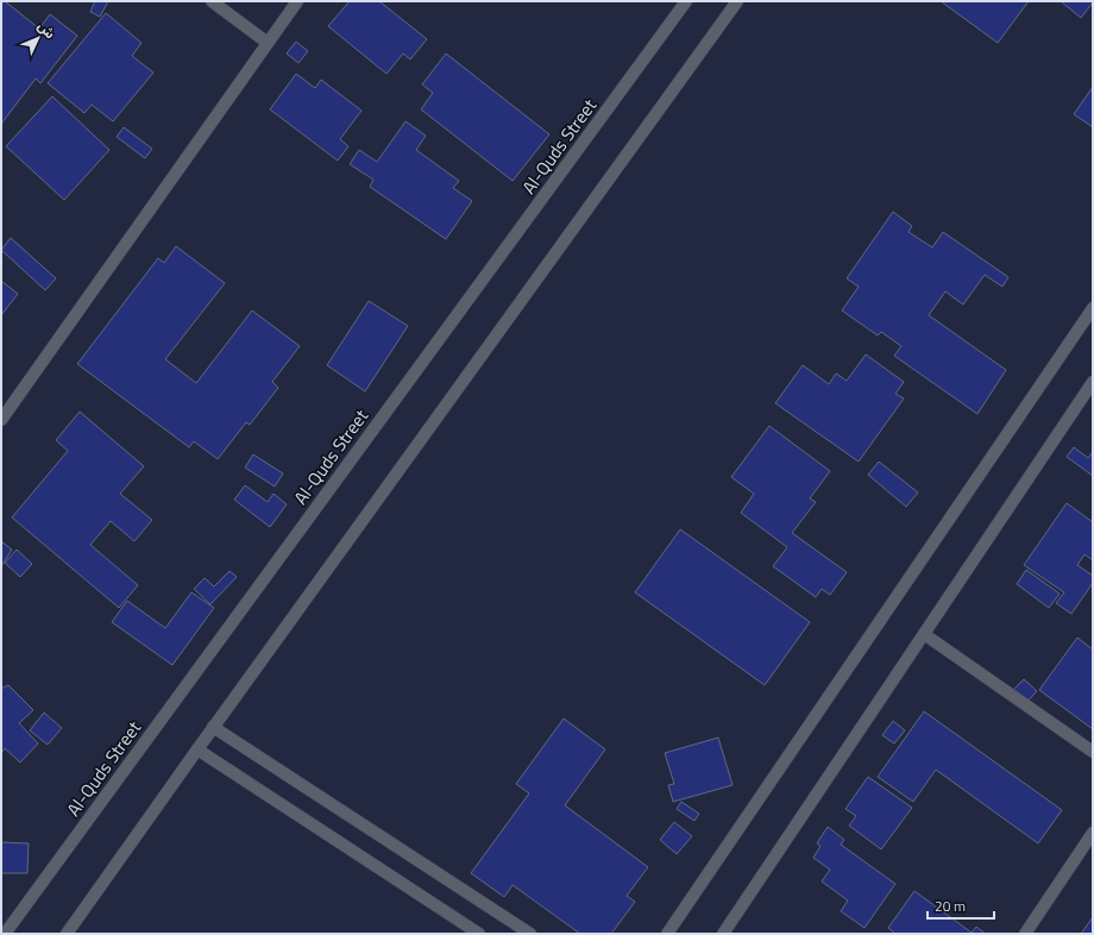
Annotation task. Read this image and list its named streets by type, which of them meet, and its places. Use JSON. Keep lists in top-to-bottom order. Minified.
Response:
{"streets":{"street":["Al-Quds Street"]},"scale_bar":"20 m","north":"top right"}
